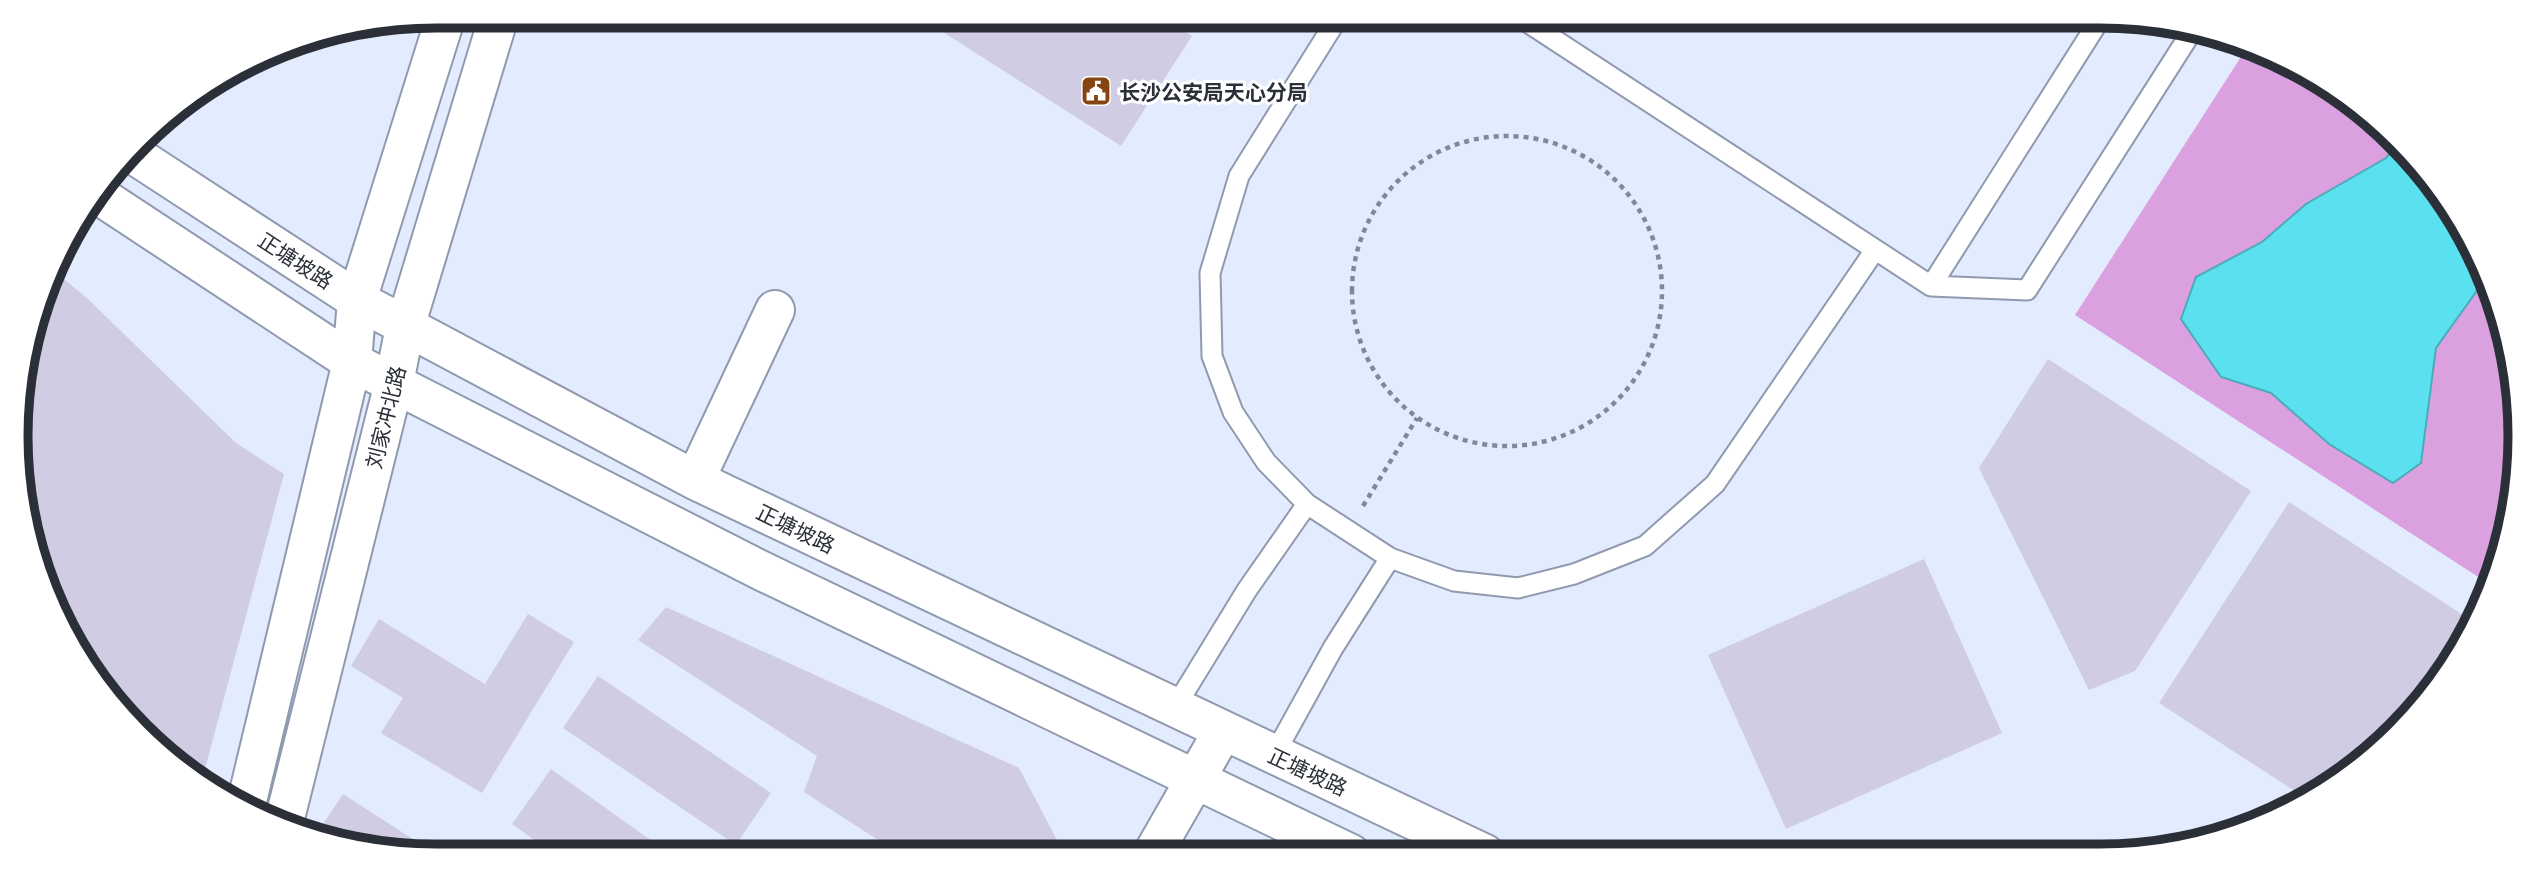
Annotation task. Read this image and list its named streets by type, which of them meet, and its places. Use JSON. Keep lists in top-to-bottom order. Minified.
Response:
{"streets":{"street":["正塘坡路","刘家冲北路"]},"crossings":[["正塘坡路","刘家冲北路"]],"places":{"public building":["长沙公安局天心分局"]}}
